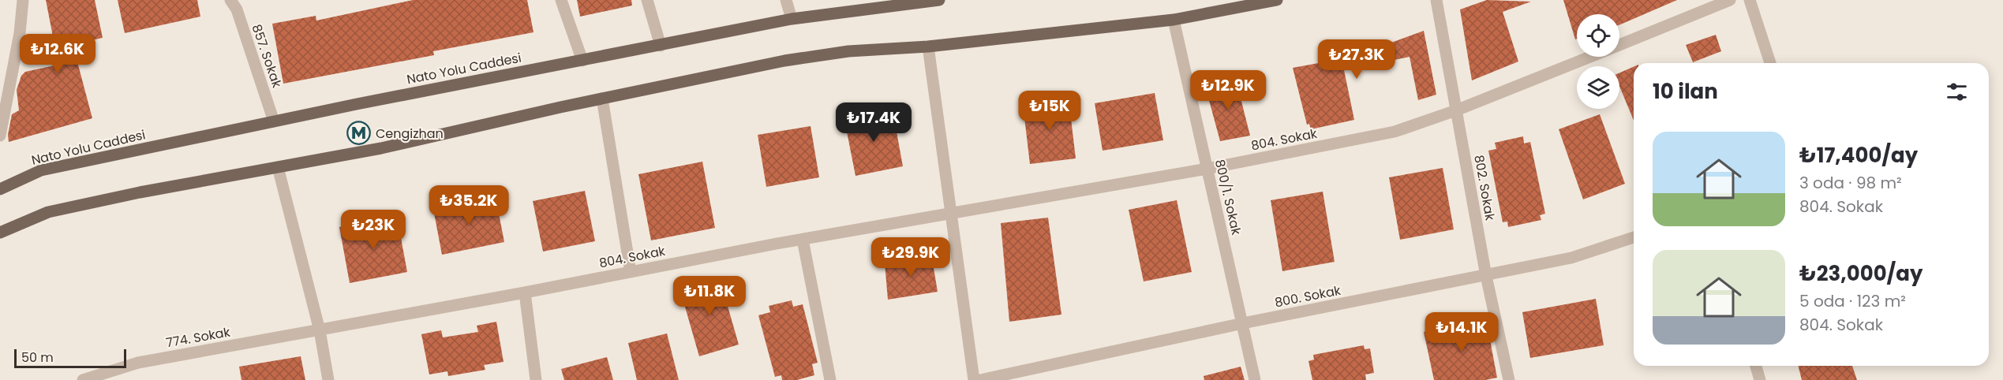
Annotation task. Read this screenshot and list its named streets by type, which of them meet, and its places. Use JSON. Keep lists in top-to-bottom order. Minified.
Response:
{"streets":{"main road":["Nato Yolu Caddesi"],"street":["857. Sokak","804. Sokak","802. Sokak","800/1. Sokak","800. Sokak","774. Sokak"]},"crossings":[["857. Sokak","Nato Yolu Caddesi"],["804. Sokak","802. Sokak"],["804. Sokak","800/1. Sokak"],["804. Sokak","774. Sokak"],["802. Sokak","800. Sokak"],["800/1. Sokak","800. Sokak"]],"places":{"metro station":["Cengizhan"]},"scale_bar":"50 m","page":{"price":["₺12.6K","₺27.3K","₺12.9K","₺15K","₺17.4K","₺35.2K","₺23K","₺29.9K","₺11.8K","₺14.1K"],"heading":"10 ilan","list":[{"name":"₺17,400/ay","note":"3 oda · 98 m² · 804. Sokak"},{"name":"₺23,000/ay","note":"5 oda · 123 m² · 804. Sokak"}],"scale":"50 m"}}
